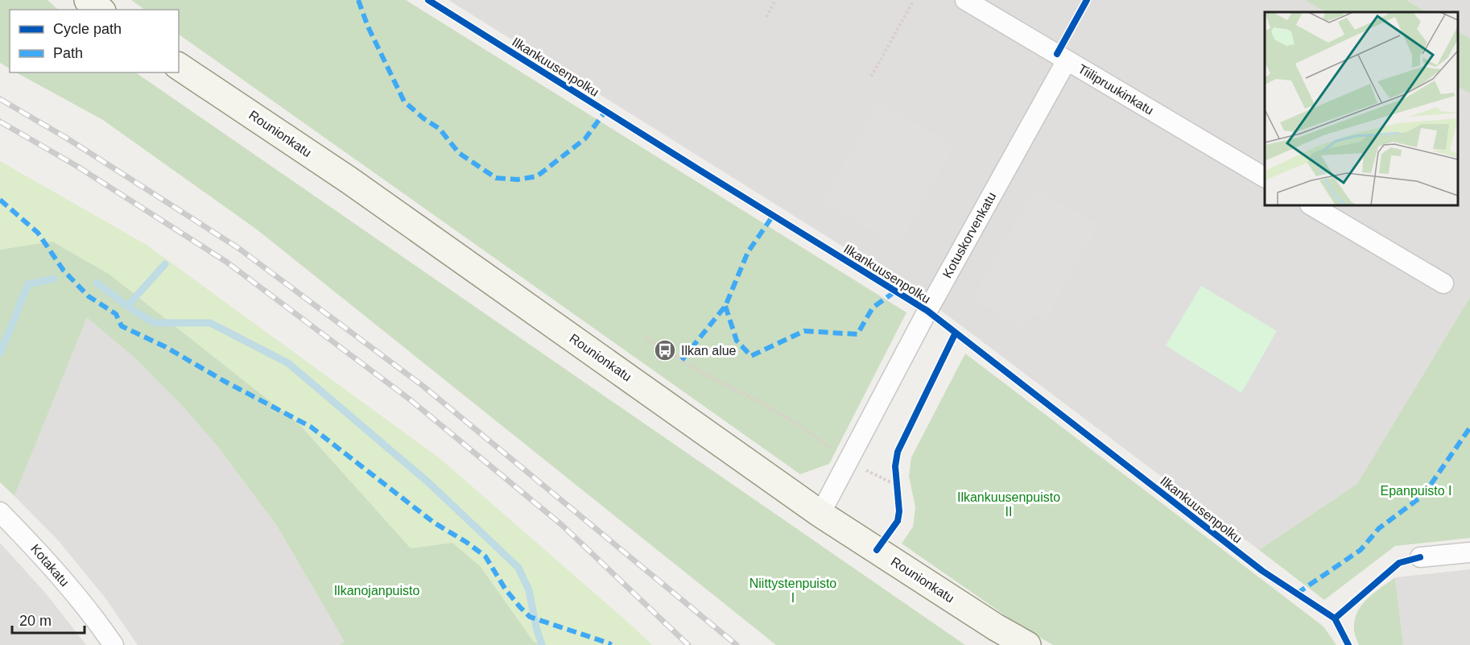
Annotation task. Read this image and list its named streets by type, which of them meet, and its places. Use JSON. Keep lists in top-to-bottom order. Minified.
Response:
{"streets":{"main road":["Rounionkatu"],"street":["Tiilipruukinkatu","Kotuskorvenkatu","Kotakatu"],"cycle path":["Ilkankuusenpolku"]},"crossings":[["Tiilipruukinkatu","Kotuskorvenkatu"],["Rounionkatu","Kotuskorvenkatu"]],"parks":["Epanpuisto I","Ilkankuusenpuisto II","Niittystenpuisto I","Ilkanojanpuisto"],"places":{"bus stop":["Ilkan alue"]},"legend":["Cycle path","Path"],"scale_bar":"20 m"}
